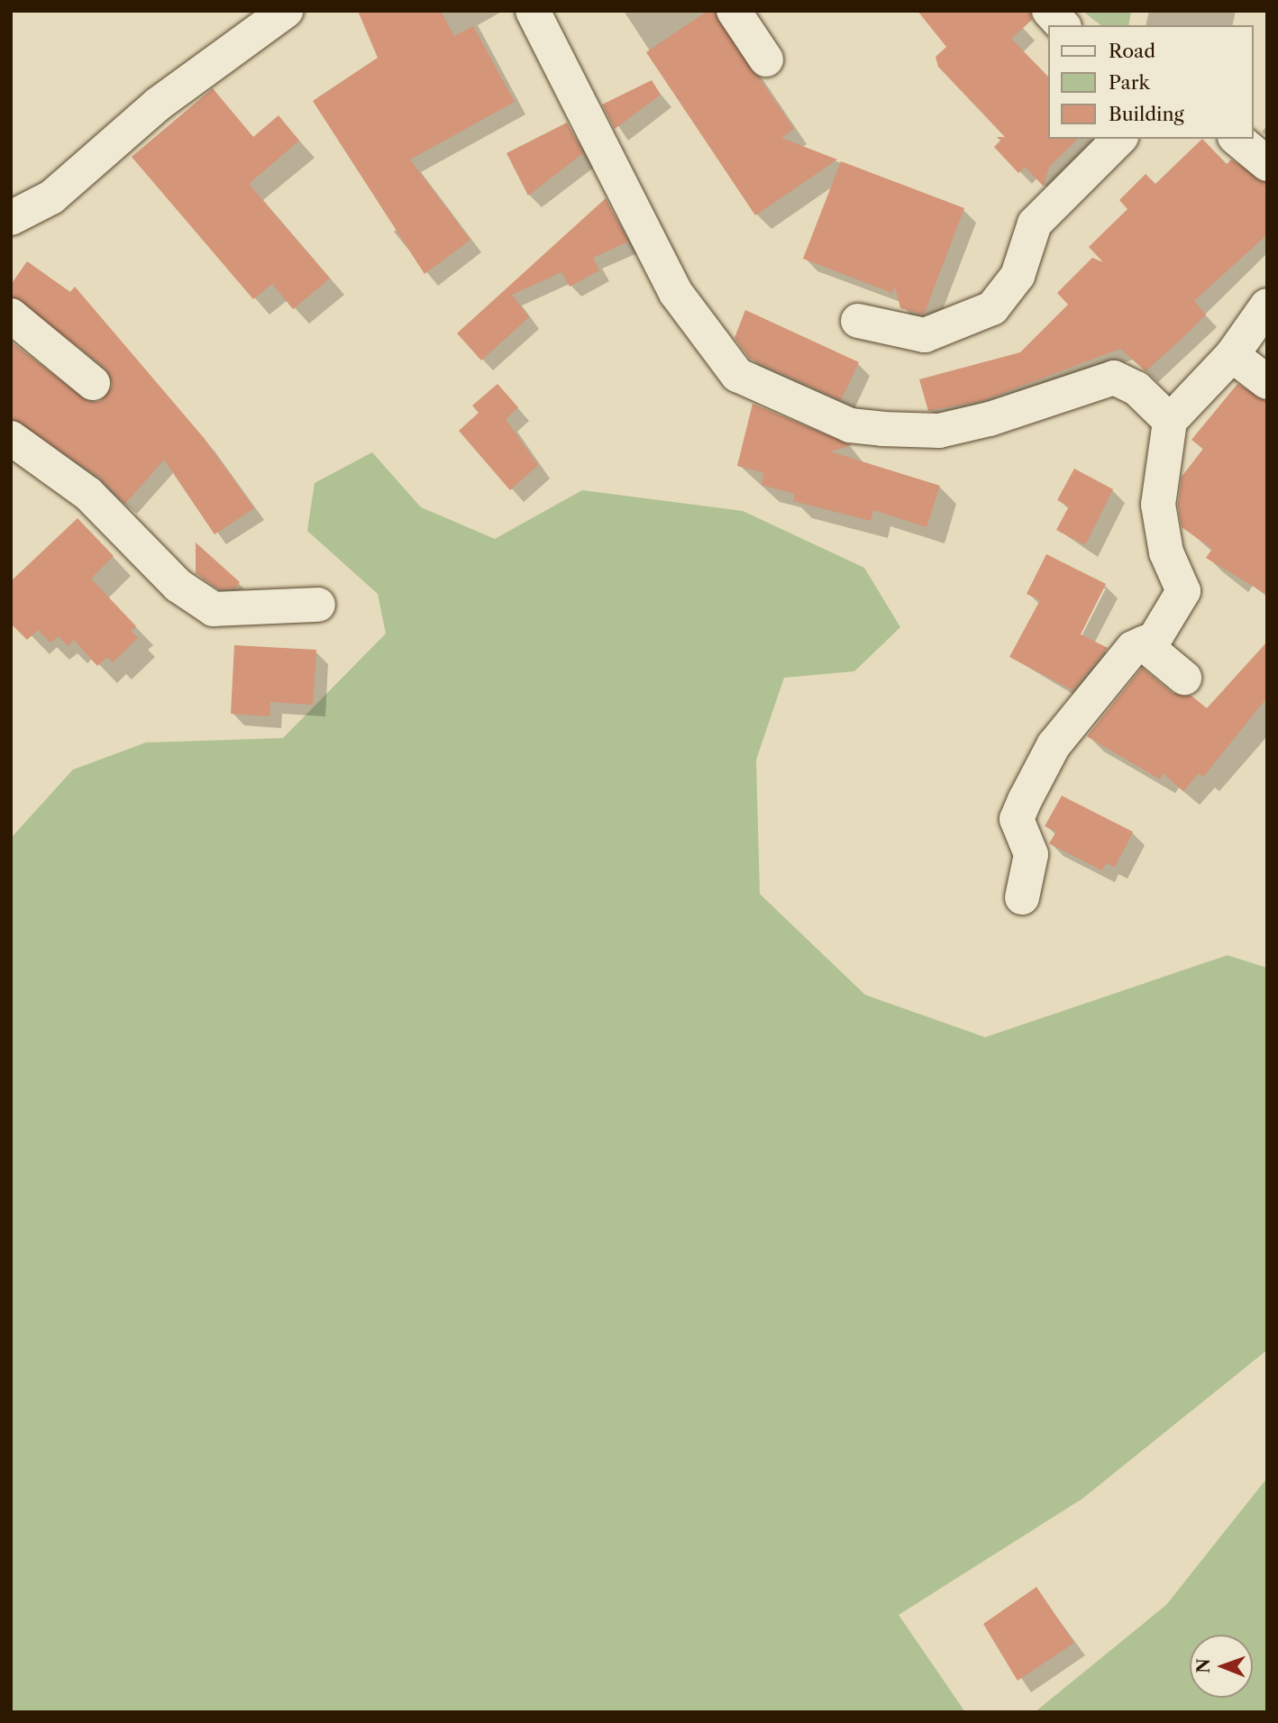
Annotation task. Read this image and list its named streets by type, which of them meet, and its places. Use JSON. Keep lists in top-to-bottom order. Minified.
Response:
{"legend":["Road","Park","Building"],"north":"left"}
